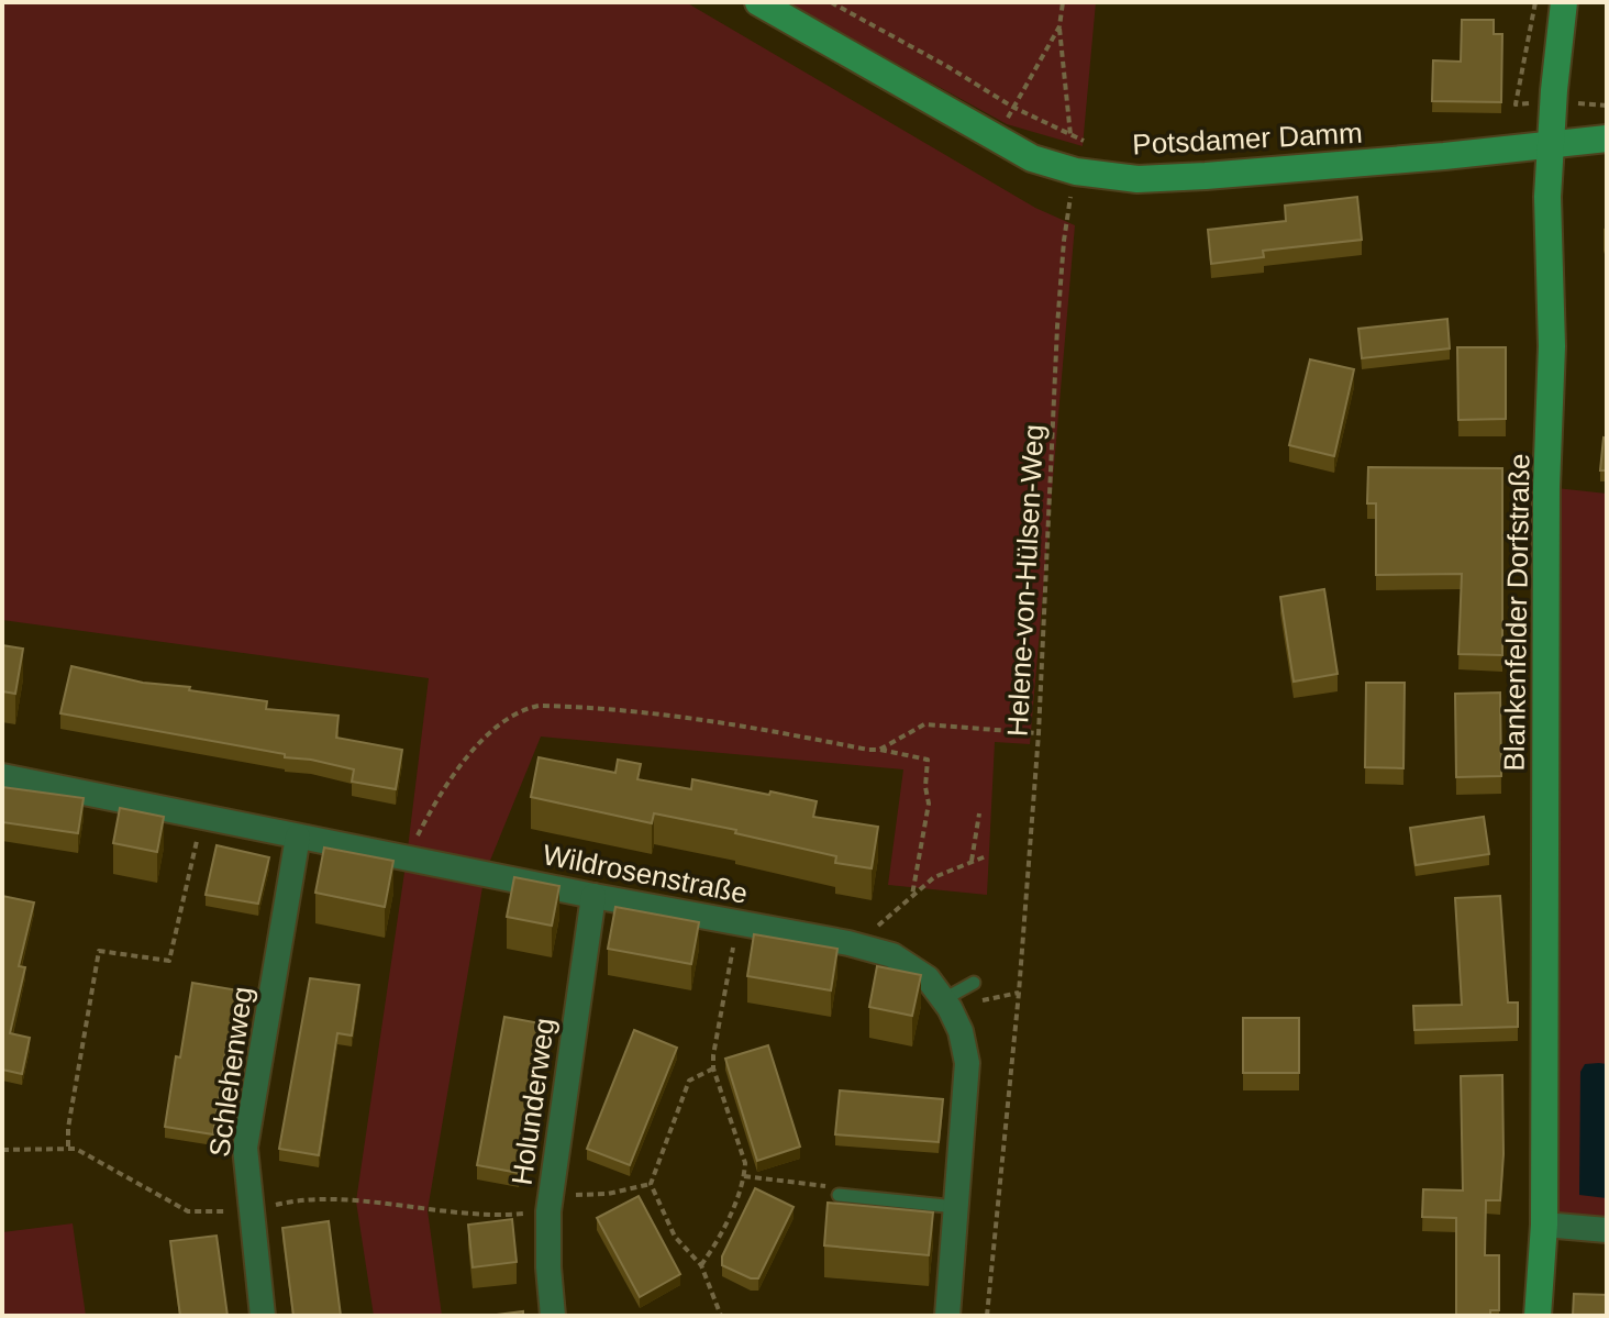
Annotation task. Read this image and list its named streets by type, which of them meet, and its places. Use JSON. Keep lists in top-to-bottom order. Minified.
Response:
{"streets":{"main road":["Potsdamer Damm","Blankenfelder Dorfstraße"],"street":["Wildrosenstraße","Schlehenweg","Holunderweg"],"path":["Helene-von-Hülsen-Weg"]},"crossings":[["Potsdamer Damm","Helene-von-Hülsen-Weg"],["Potsdamer Damm","Blankenfelder Dorfstraße"],["Wildrosenstraße","Schlehenweg"],["Wildrosenstraße","Holunderweg"]]}
